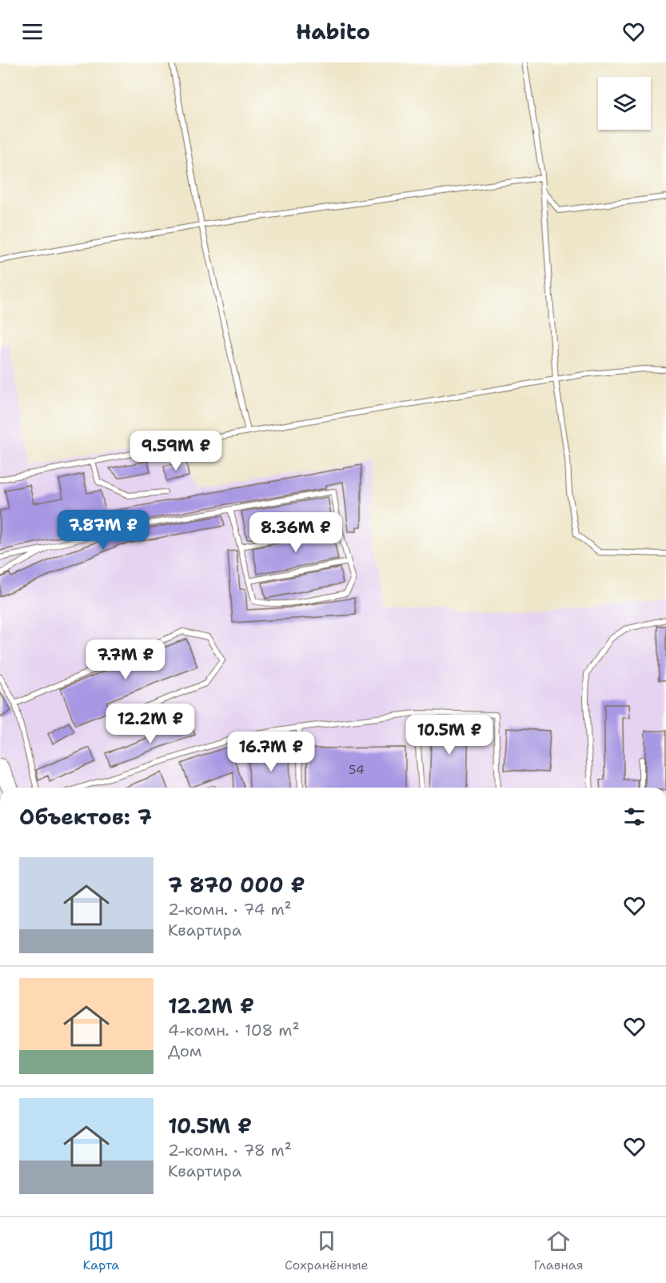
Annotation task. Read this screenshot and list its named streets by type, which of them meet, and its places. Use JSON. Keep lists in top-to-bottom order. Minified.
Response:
{"house_numbers":["54"],"page":{"header":"Habito","price":["9.59M ₽","7.87M ₽","8.36M ₽","7.7M ₽","12.2M ₽","10.5M ₽","16.7M ₽"],"heading":"Объектов: 7","list":[{"name":"7 870 000 ₽","note":"2-комн. · 74 m² · Квартира"},{"name":"12.2M ₽","note":"4-комн. · 108 m² · Дом"},{"name":"10.5M ₽","note":"2-комн. · 78 m² · Квартира"}],"tabs":["Карта","Сохранённые","Главная"]}}
